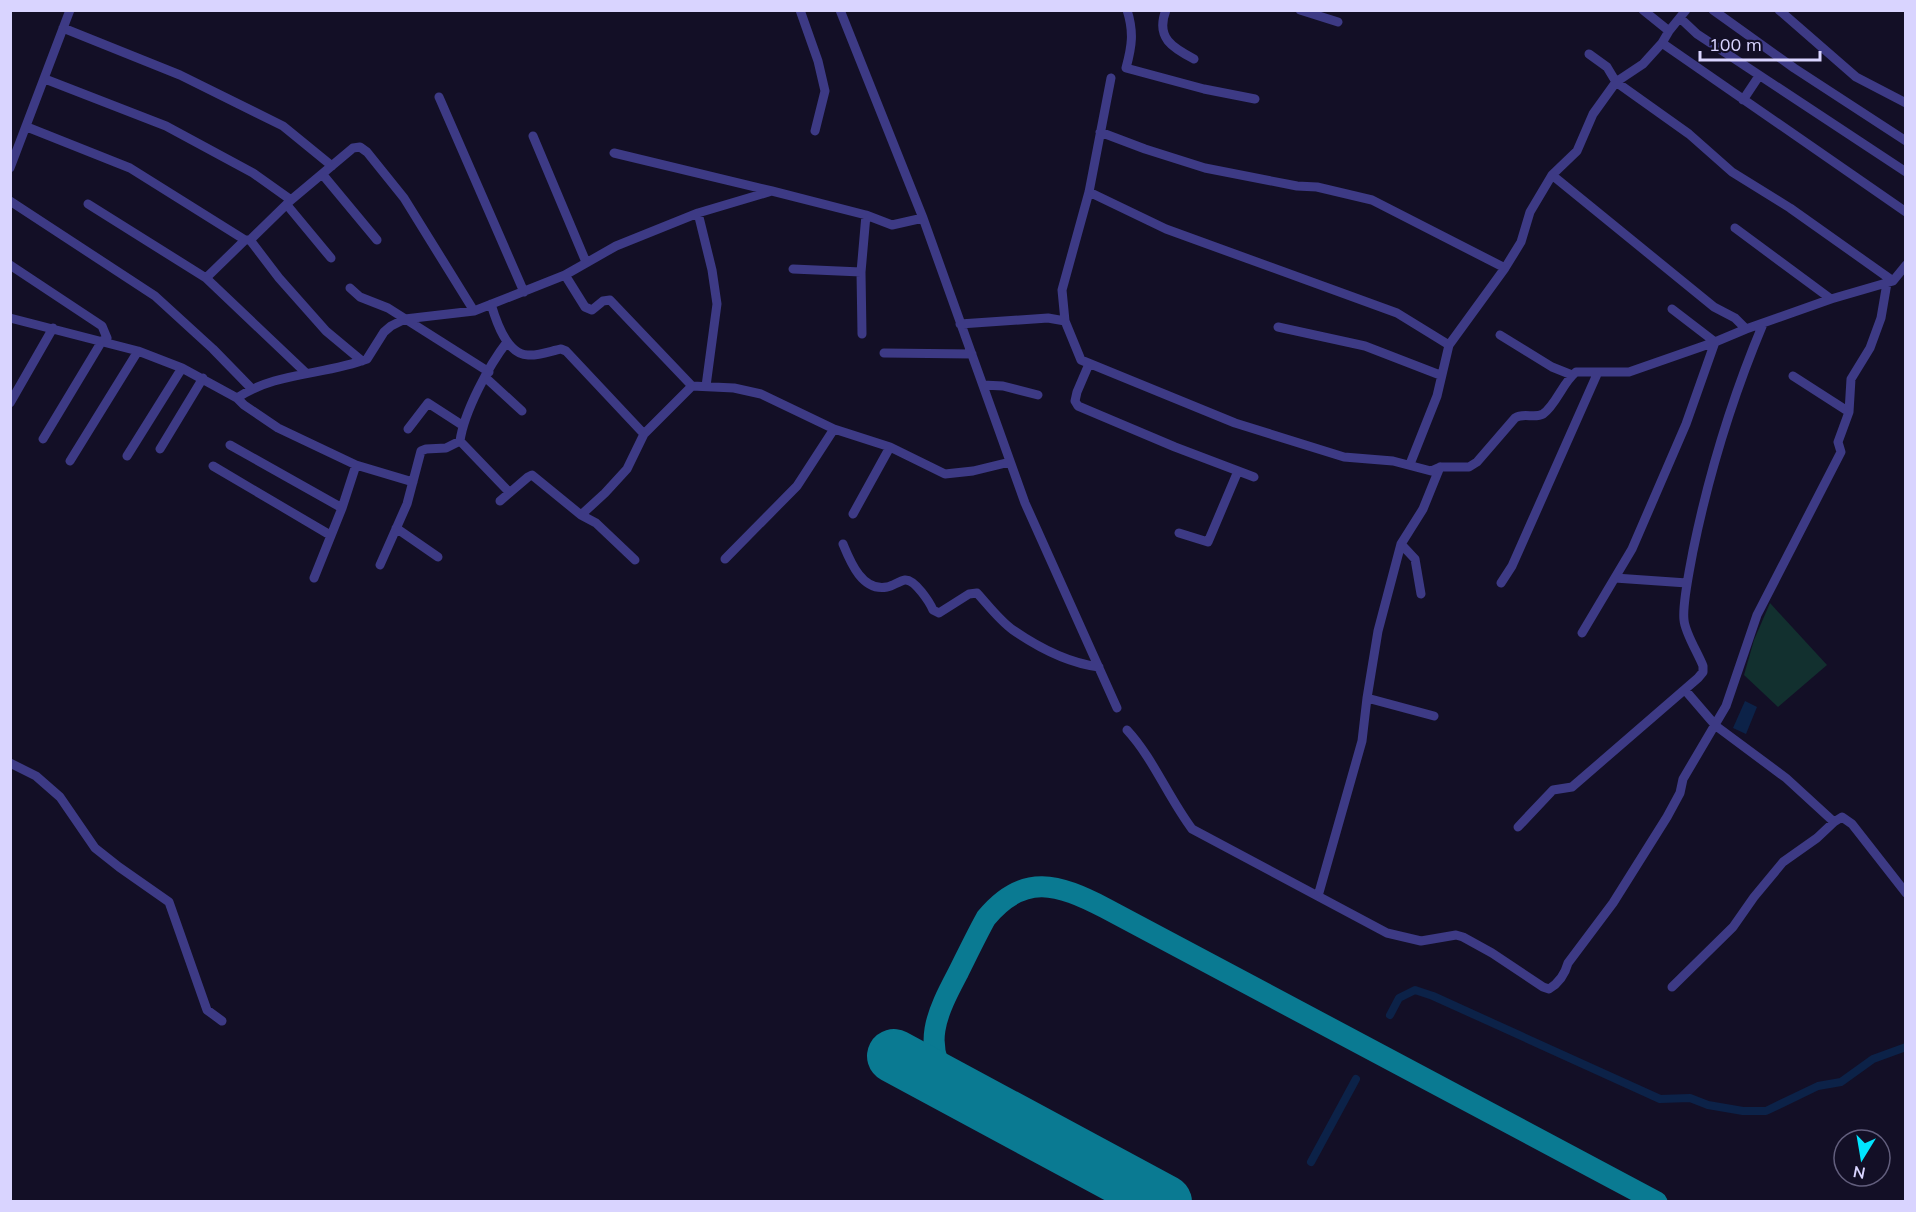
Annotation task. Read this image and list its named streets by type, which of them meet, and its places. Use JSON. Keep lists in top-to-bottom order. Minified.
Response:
{"scale_bar":"100 m","north":"bottom"}
